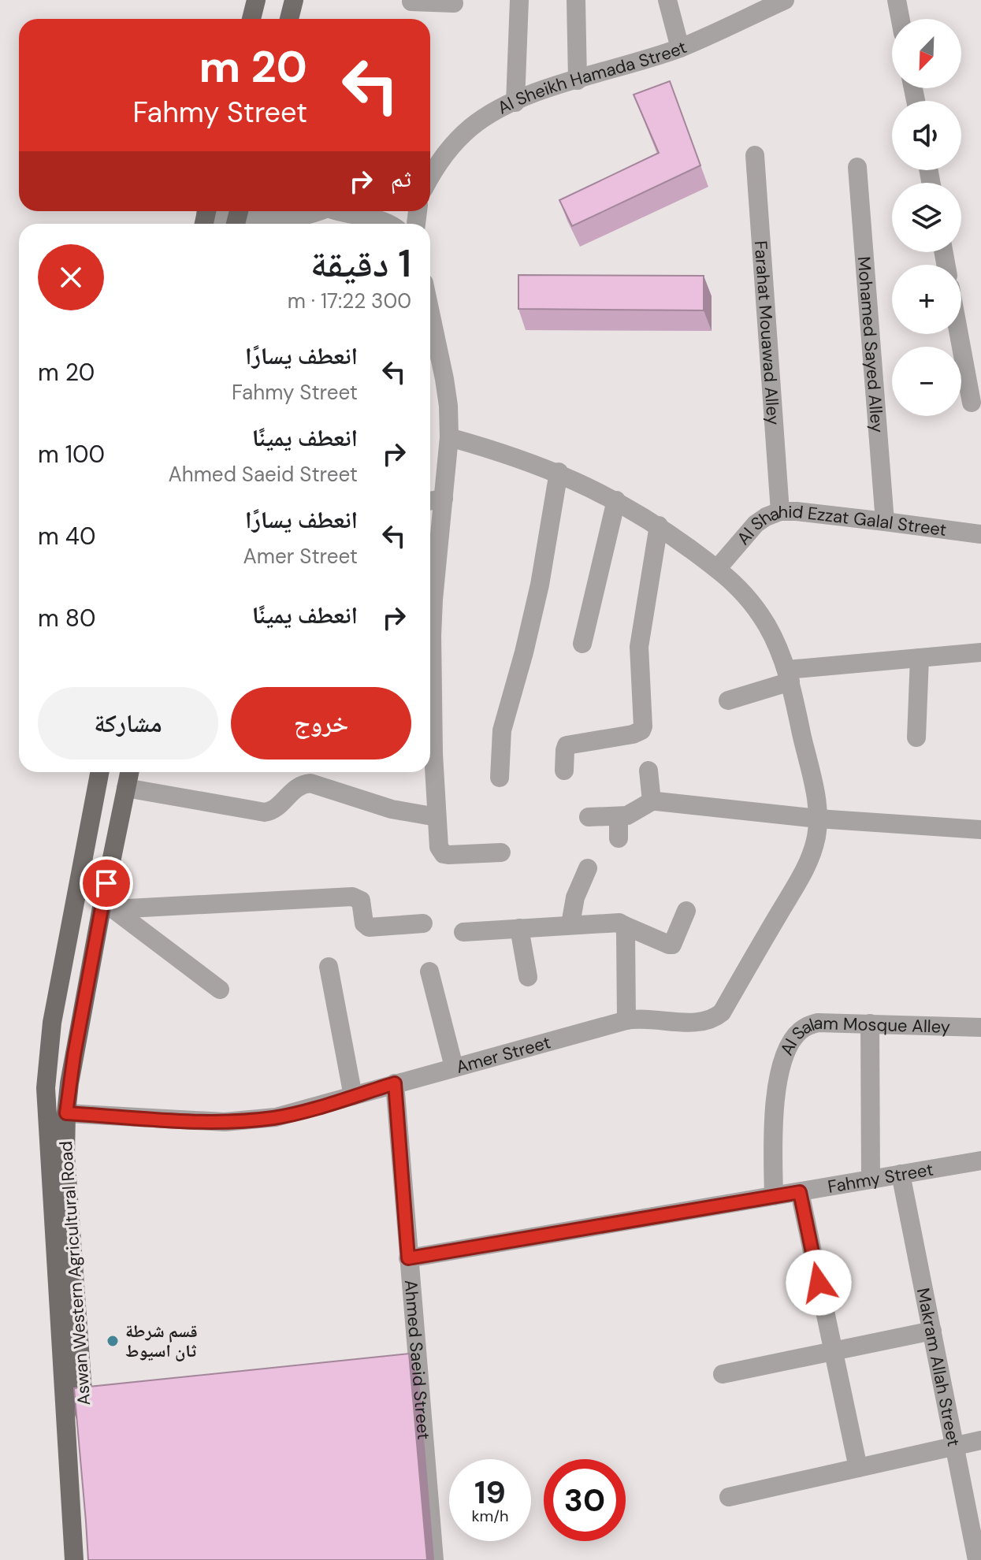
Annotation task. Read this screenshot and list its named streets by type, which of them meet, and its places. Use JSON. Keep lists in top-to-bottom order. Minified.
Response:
{"streets":{"main road":["Aswan Western Agricultural Road"],"street":["Al Sheikh Hamada Street","Farahat Mouawad Alley","Mohamed Sayed Alley","Al Shahid Ezzat Galal Street","Al Salam Mosque Alley","Amer Street","Fahmy Street","Ahmed Saeid Street","Makram Allah Street"]},"crossings":[["Farahat Mouawad Alley","Al Shahid Ezzat Galal Street"],["Mohamed Sayed Alley","Al Shahid Ezzat Galal Street"],["Al Salam Mosque Alley","Fahmy Street"],["Amer Street","Aswan Western Agricultural Road"],["Amer Street","Ahmed Saeid Street"],["Fahmy Street","Ahmed Saeid Street"],["Fahmy Street","Makram Allah Street"]],"places":["قسم شرطة ثان اسيوط"],"north":"bottom left","page":{"map_buttons":["+","−"],"turn":["20 m","Fahmy Street"],"then":"ثم","heading":["1 دقيقة","300 m · 17:22"],"list":[{"name":"انعطف يسارًا","note":"Fahmy Street","value":"20 m"},{"name":"انعطف يمينًا","note":"Ahmed Saeid Street","value":"100 m"},{"name":"انعطف يسارًا","note":"Amer Street","value":"40 m"},{"name":"انعطف يمينًا","value":"80 m"}],"buttons":["خروج","مشاركة"],"speed":"19 km/h","limit":"30"}}
